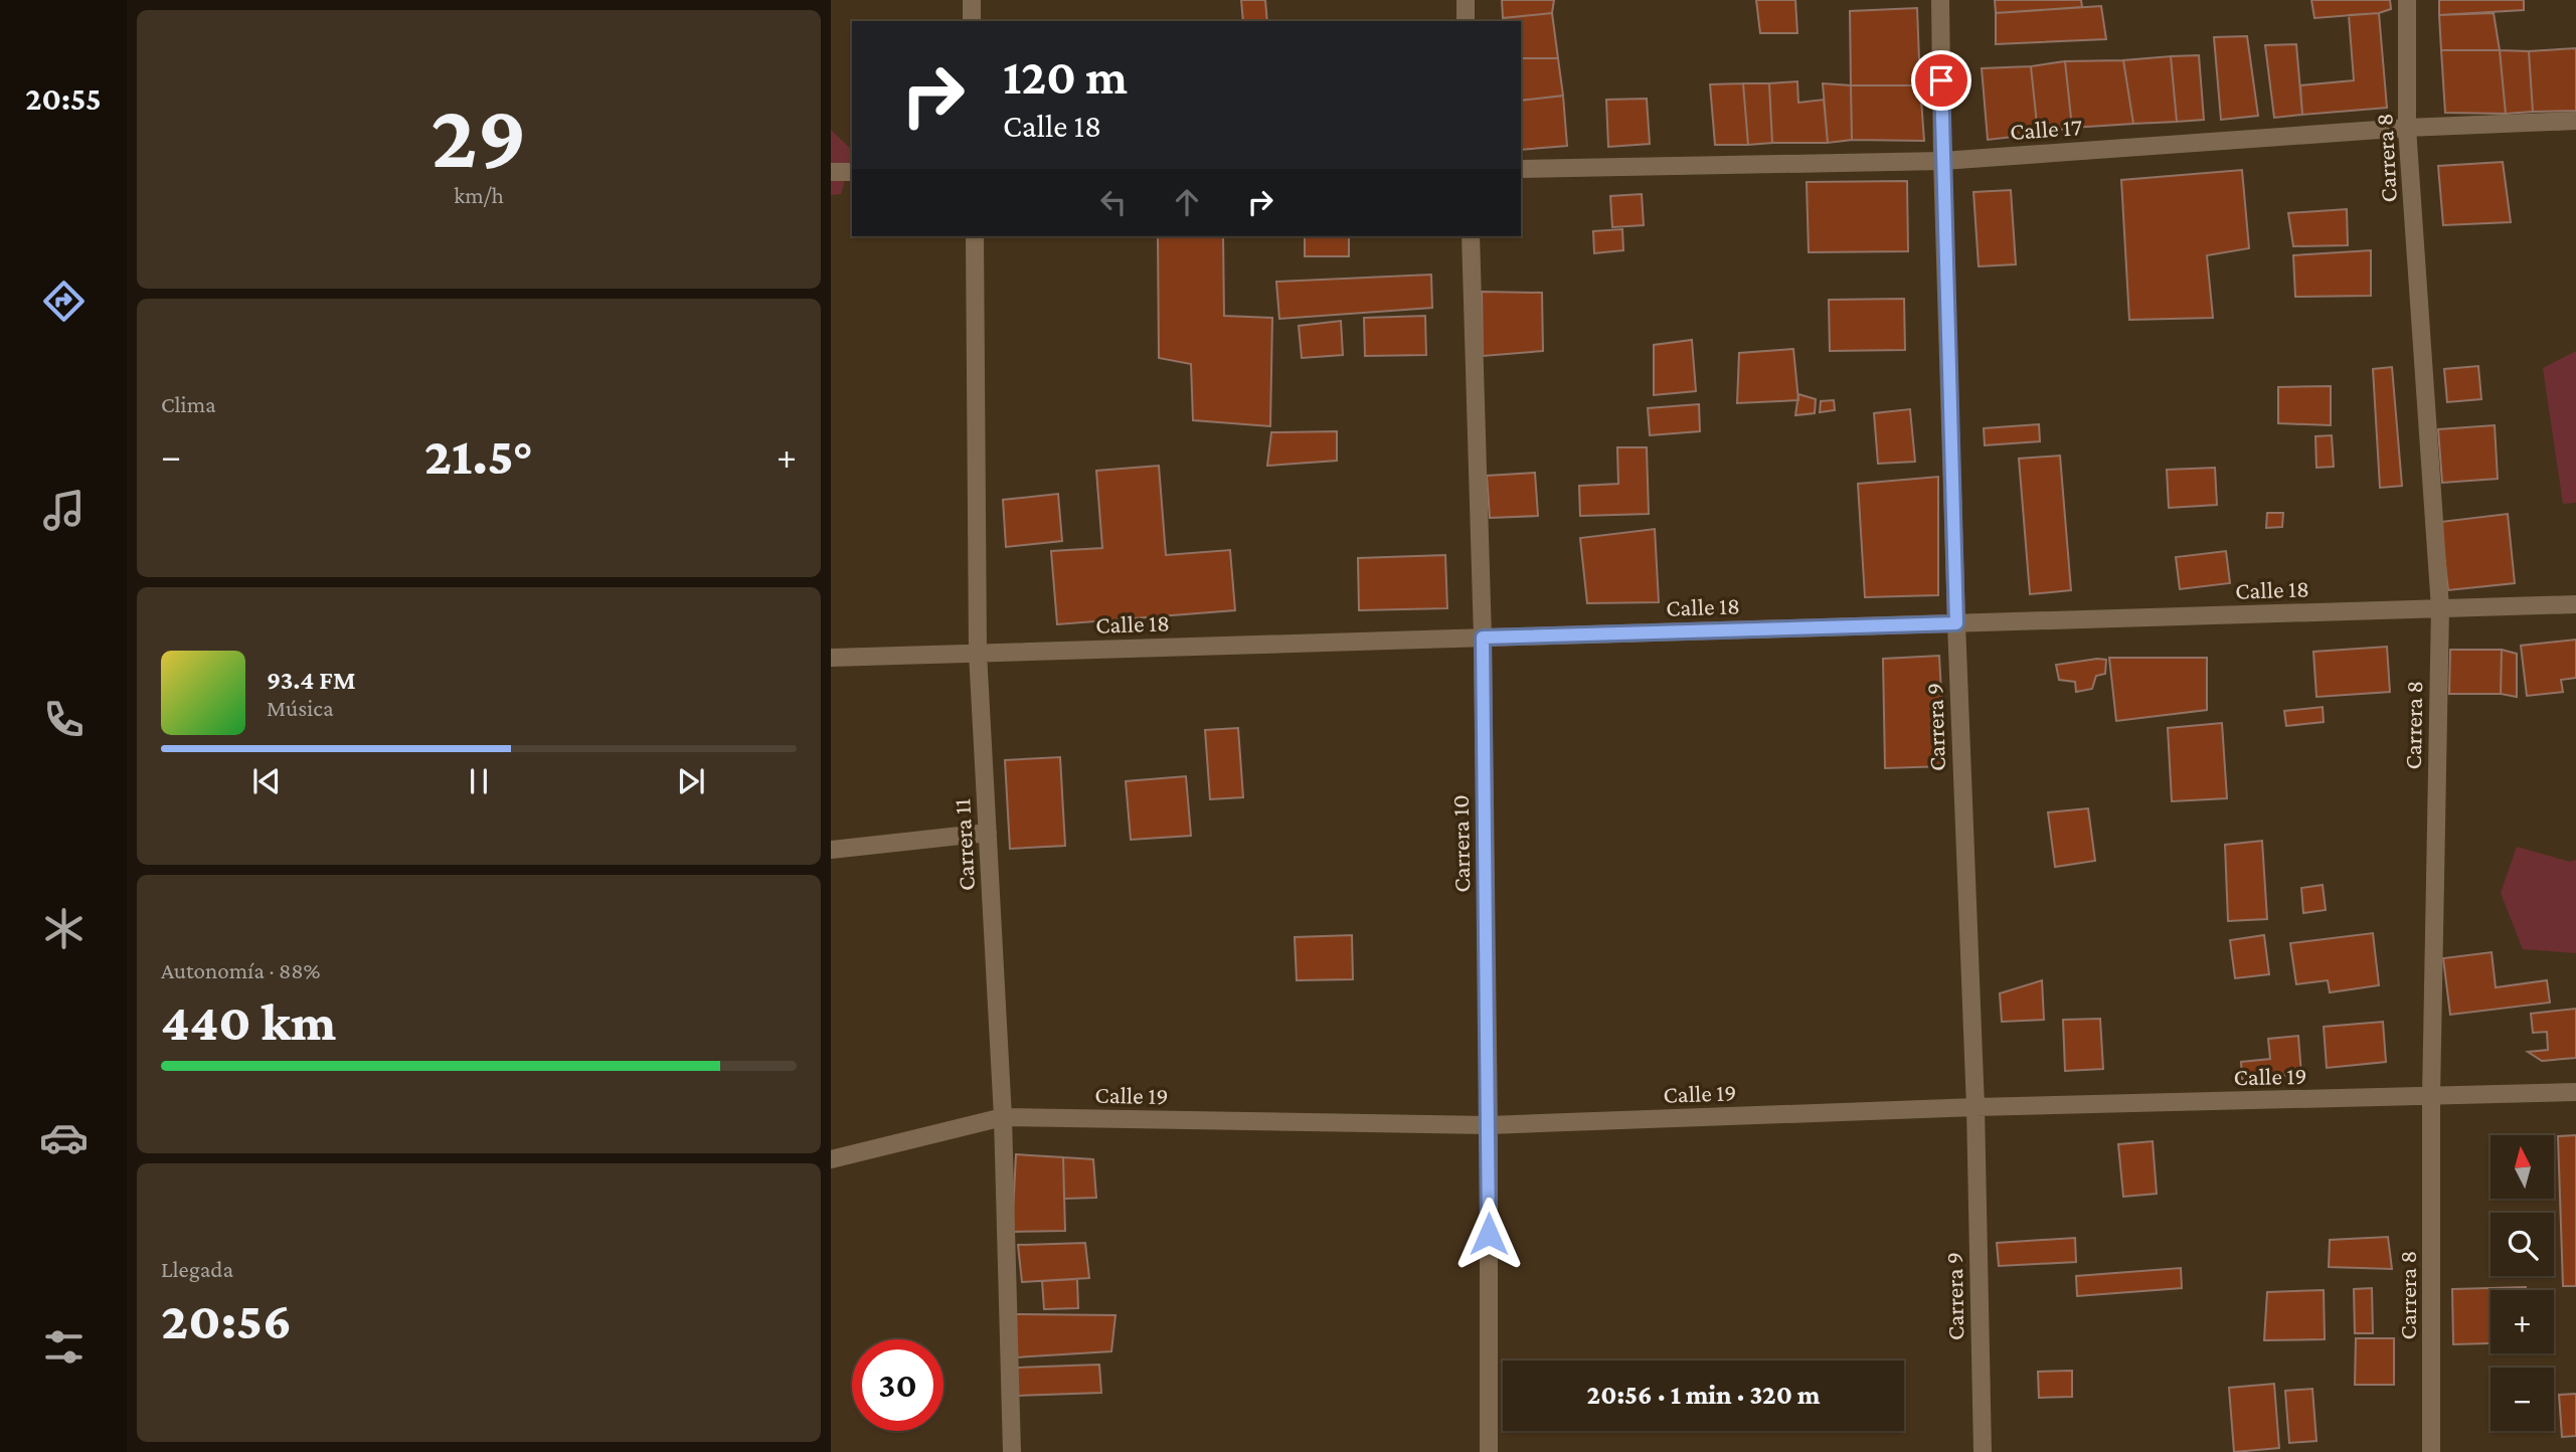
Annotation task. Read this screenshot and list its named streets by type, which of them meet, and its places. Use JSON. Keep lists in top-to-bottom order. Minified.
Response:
{"streets":{"street":["Calle 17","Carrera 8","Calle 18","Carrera 9","Carrera 10","Carrera 11","Calle 19"]},"crossings":[["Calle 17","Carrera 8"],["Calle 17","Carrera 9"],["Carrera 8","Calle 18"],["Carrera 8","Calle 19"],["Calle 18","Carrera 9"],["Calle 18","Carrera 10"],["Calle 18","Carrera 11"],["Carrera 9","Calle 19"],["Carrera 10","Calle 19"],["Carrera 11","Calle 19"]],"north":"top","page":{"tabs":"20:55","tile":[["29","km/h"],"Clima",["Autonomía · 88%","440 km"],["Llegada","20:56"]],"turn":["120 m","Calle 18"],"heat":["−","21.5°","+"],"song":["93.4 FM","Música"],"map_buttons":["+","−"],"limit":"30","trip":"20:56 · 1 min · 320 m"}}
